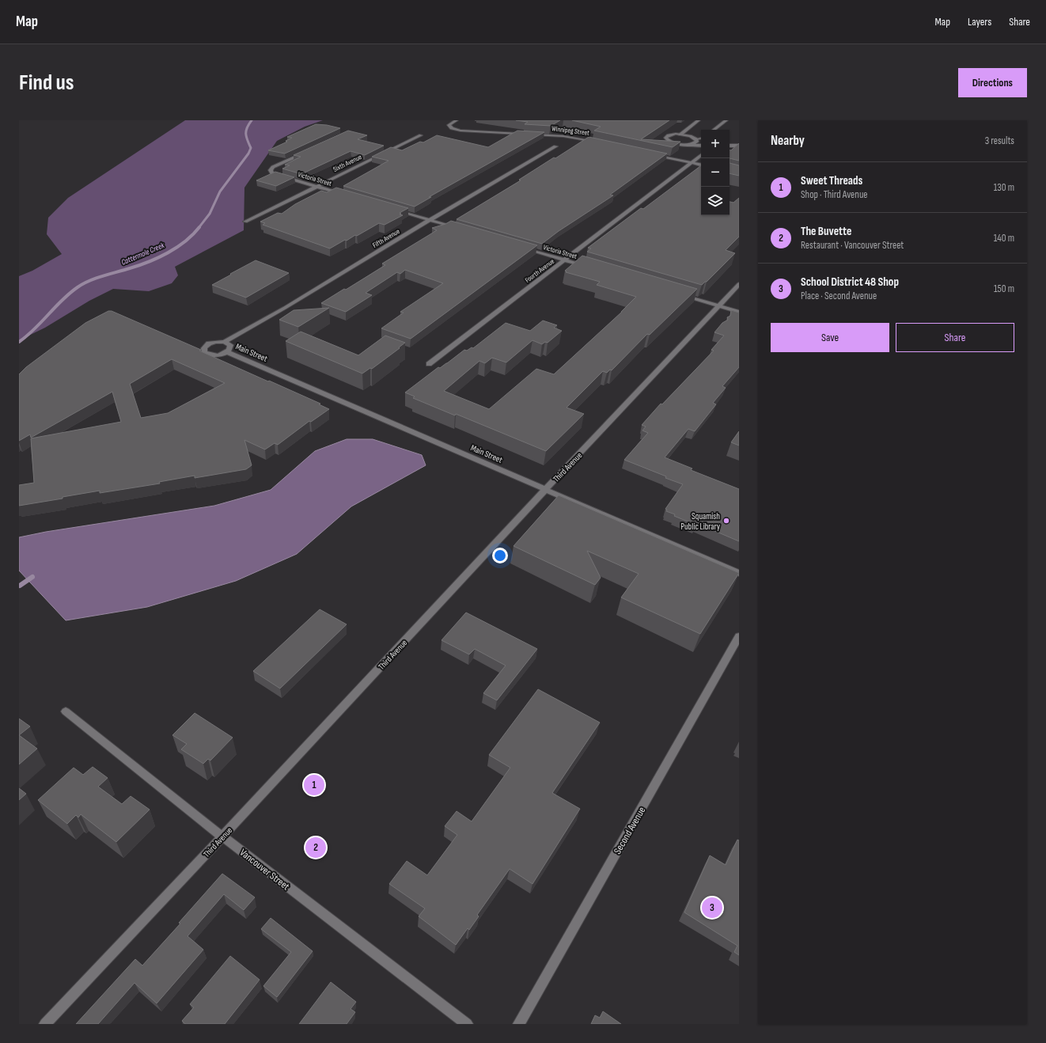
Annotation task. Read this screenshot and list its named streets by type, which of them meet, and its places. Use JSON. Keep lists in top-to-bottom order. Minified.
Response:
{"streets":{"street":["Winnipeg Street","Sixth Avenue","Victoria Street","Fifth Avenue","Fourth Avenue","Main Street","Third Avenue","Second Avenue","Vancouver Street"]},"crossings":[["Sixth Avenue","Victoria Street"],["Victoria Street","Fourth Avenue"],["Main Street","Third Avenue"],["Third Avenue","Vancouver Street"]],"water":["Cattermole Creek"],"places":["Squamish Public Library"],"page":{"header":"Map","nav":["Map","Layers","Share"],"buttons":["Directions",["Save","Share"]],"title":"Find us","heading":["Nearby","3 results"],"map_buttons":["+","−"],"list":[{"mark":"1","name":"Sweet Threads","note":"Shop · Third Avenue","value":"130 m"},{"mark":"2","name":"The Buvette","note":"Restaurant · Vancouver Street","value":"140 m"},{"mark":"3","name":"School District 48 Shop","note":"Place · Second Avenue","value":"150 m"}],"pins":["1","2","3"]}}
